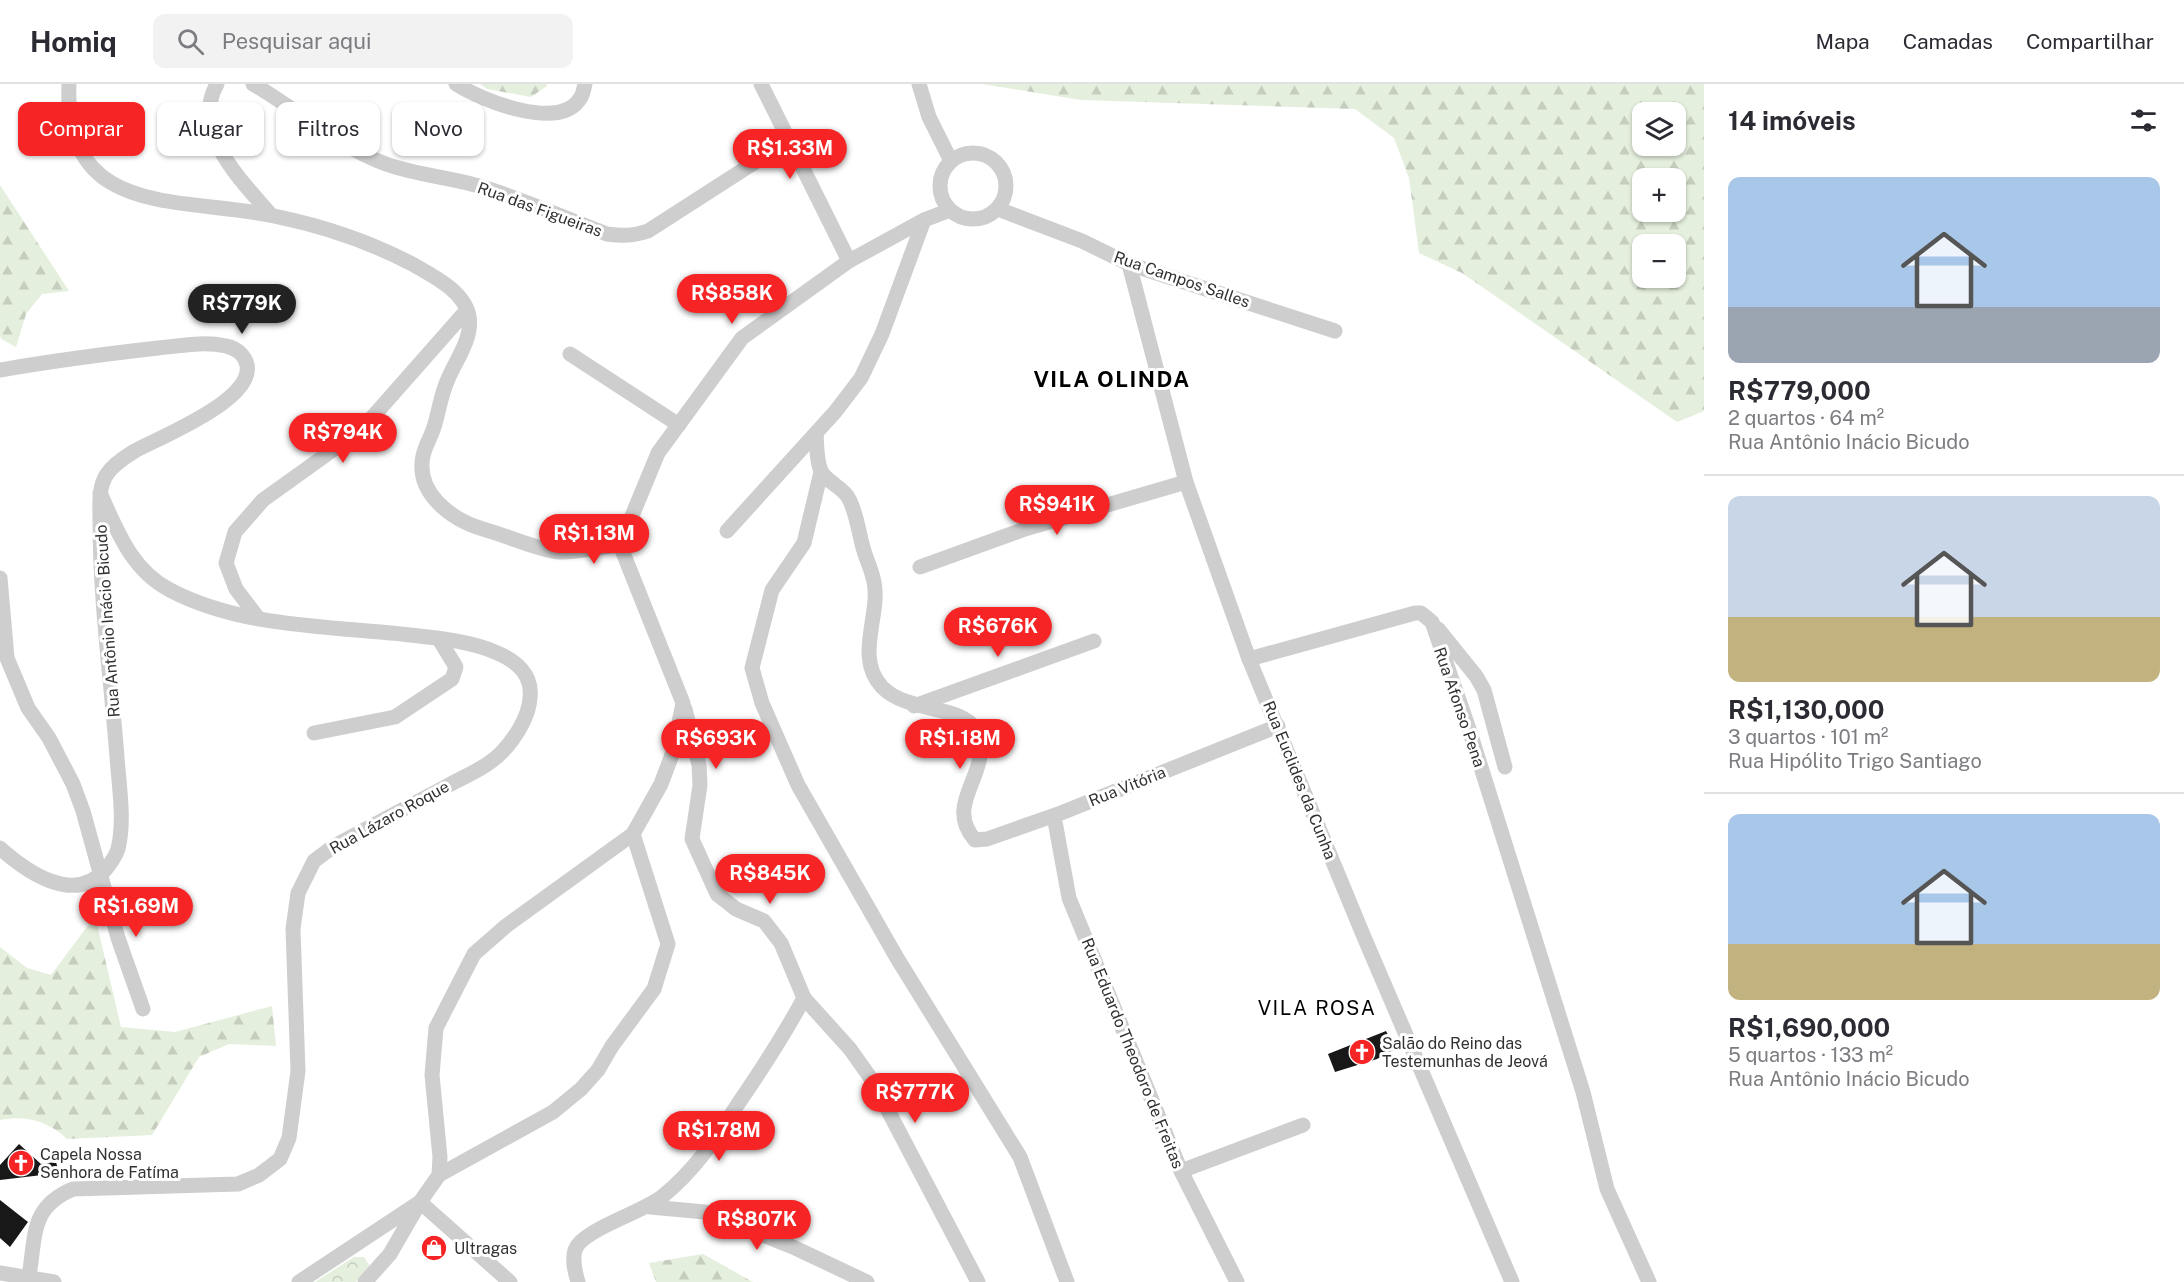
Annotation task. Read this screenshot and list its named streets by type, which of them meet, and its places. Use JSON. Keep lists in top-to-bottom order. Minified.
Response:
{"streets":{"street":["Rua das Figueiras","Rua Campos Salles","Rua Antônio Inácio Bicudo","Rua Afonso Pena","Rua Euclides da Cunha","Rua Vitória","Rua Lázaro Roque","Rua Eduardo Theodoro de Freitas"]},"crossings":[["Rua Campos Salles","Rua Euclides da Cunha"],["Rua Antônio Inácio Bicudo","Rua Lázaro Roque"],["Rua Euclides da Cunha","Rua Vitória"],["Rua Vitória","Rua Eduardo Theodoro de Freitas"]],"districts":["VILA OLINDA","VILA ROSA"],"places":{"church":["Salão do Reino das Testemunhas de Jeová","Capela Nossa Senhora de Fatíma"],"shop":["Ultragas"]},"page":{"header":"Homiq","search":"Pesquisar aqui","nav":["Mapa","Camadas","Compartilhar"],"heading":"14 imóveis","map_buttons":["+","−"],"chip":["Comprar","Alugar","Filtros","Novo"],"price":["R$1.33M","R$858K","R$779K","R$794K","R$941K","R$1.13M","R$676K","R$693K","R$1.18M","R$845K","R$1.69M","R$777K","R$1.78M","R$807K"],"list":[{"name":"R$779,000","note":"2 quartos · 64 m² · Rua Antônio Inácio Bicudo"},{"name":"R$1,130,000","note":"3 quartos · 101 m² · Rua Hipólito Trigo Santiago"},{"name":"R$1,690,000","note":"5 quartos · 133 m² · Rua Antônio Inácio Bicudo"}]}}
